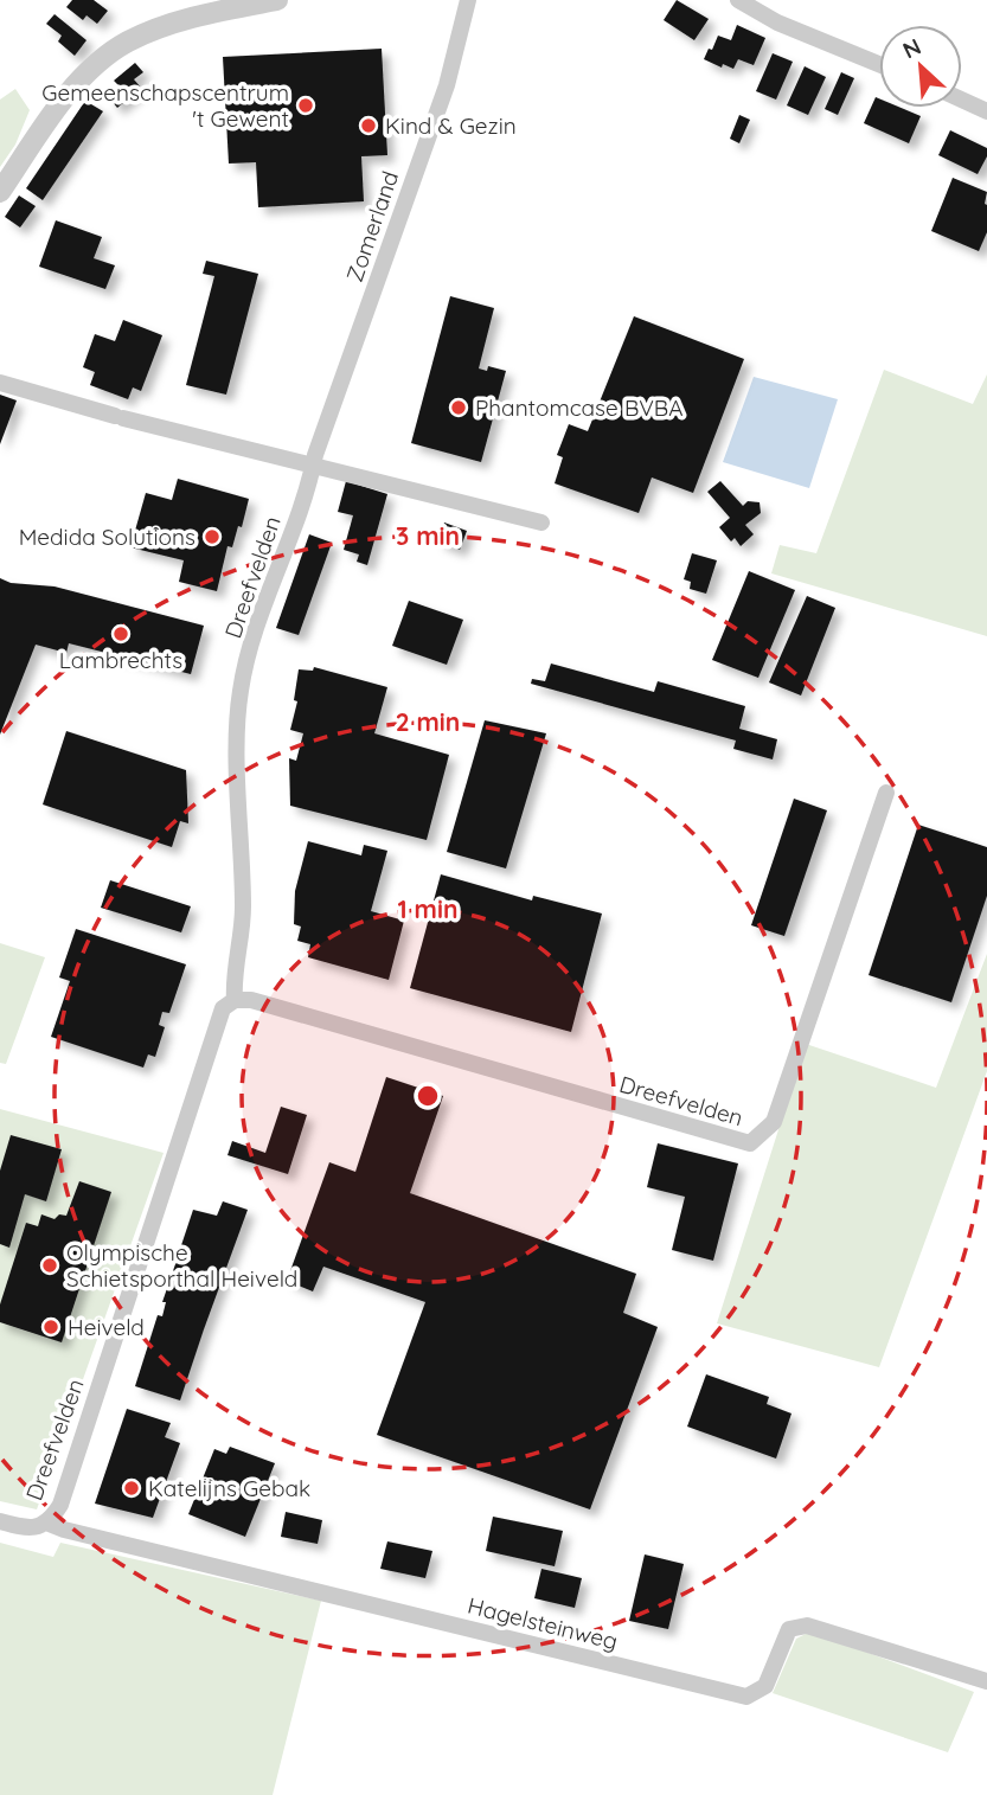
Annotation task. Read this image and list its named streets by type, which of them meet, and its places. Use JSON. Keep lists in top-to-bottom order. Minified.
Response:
{"streets":{"street":["Zomerland","Dreefvelden","Hagelsteinweg"]},"crossings":[["Zomerland","Dreefvelden"],["Dreefvelden","Hagelsteinweg"]],"places":["Gemeenschapscentrum 't Gewent","Kind & Gezin","Phantomcase BVBA","Medida Solutions","Lambrechts","Olympische Schietsporthal Heiveld","Heiveld","Katelijns Gebak"],"north":"top left","rings":["3 min","2 min","1 min"]}
